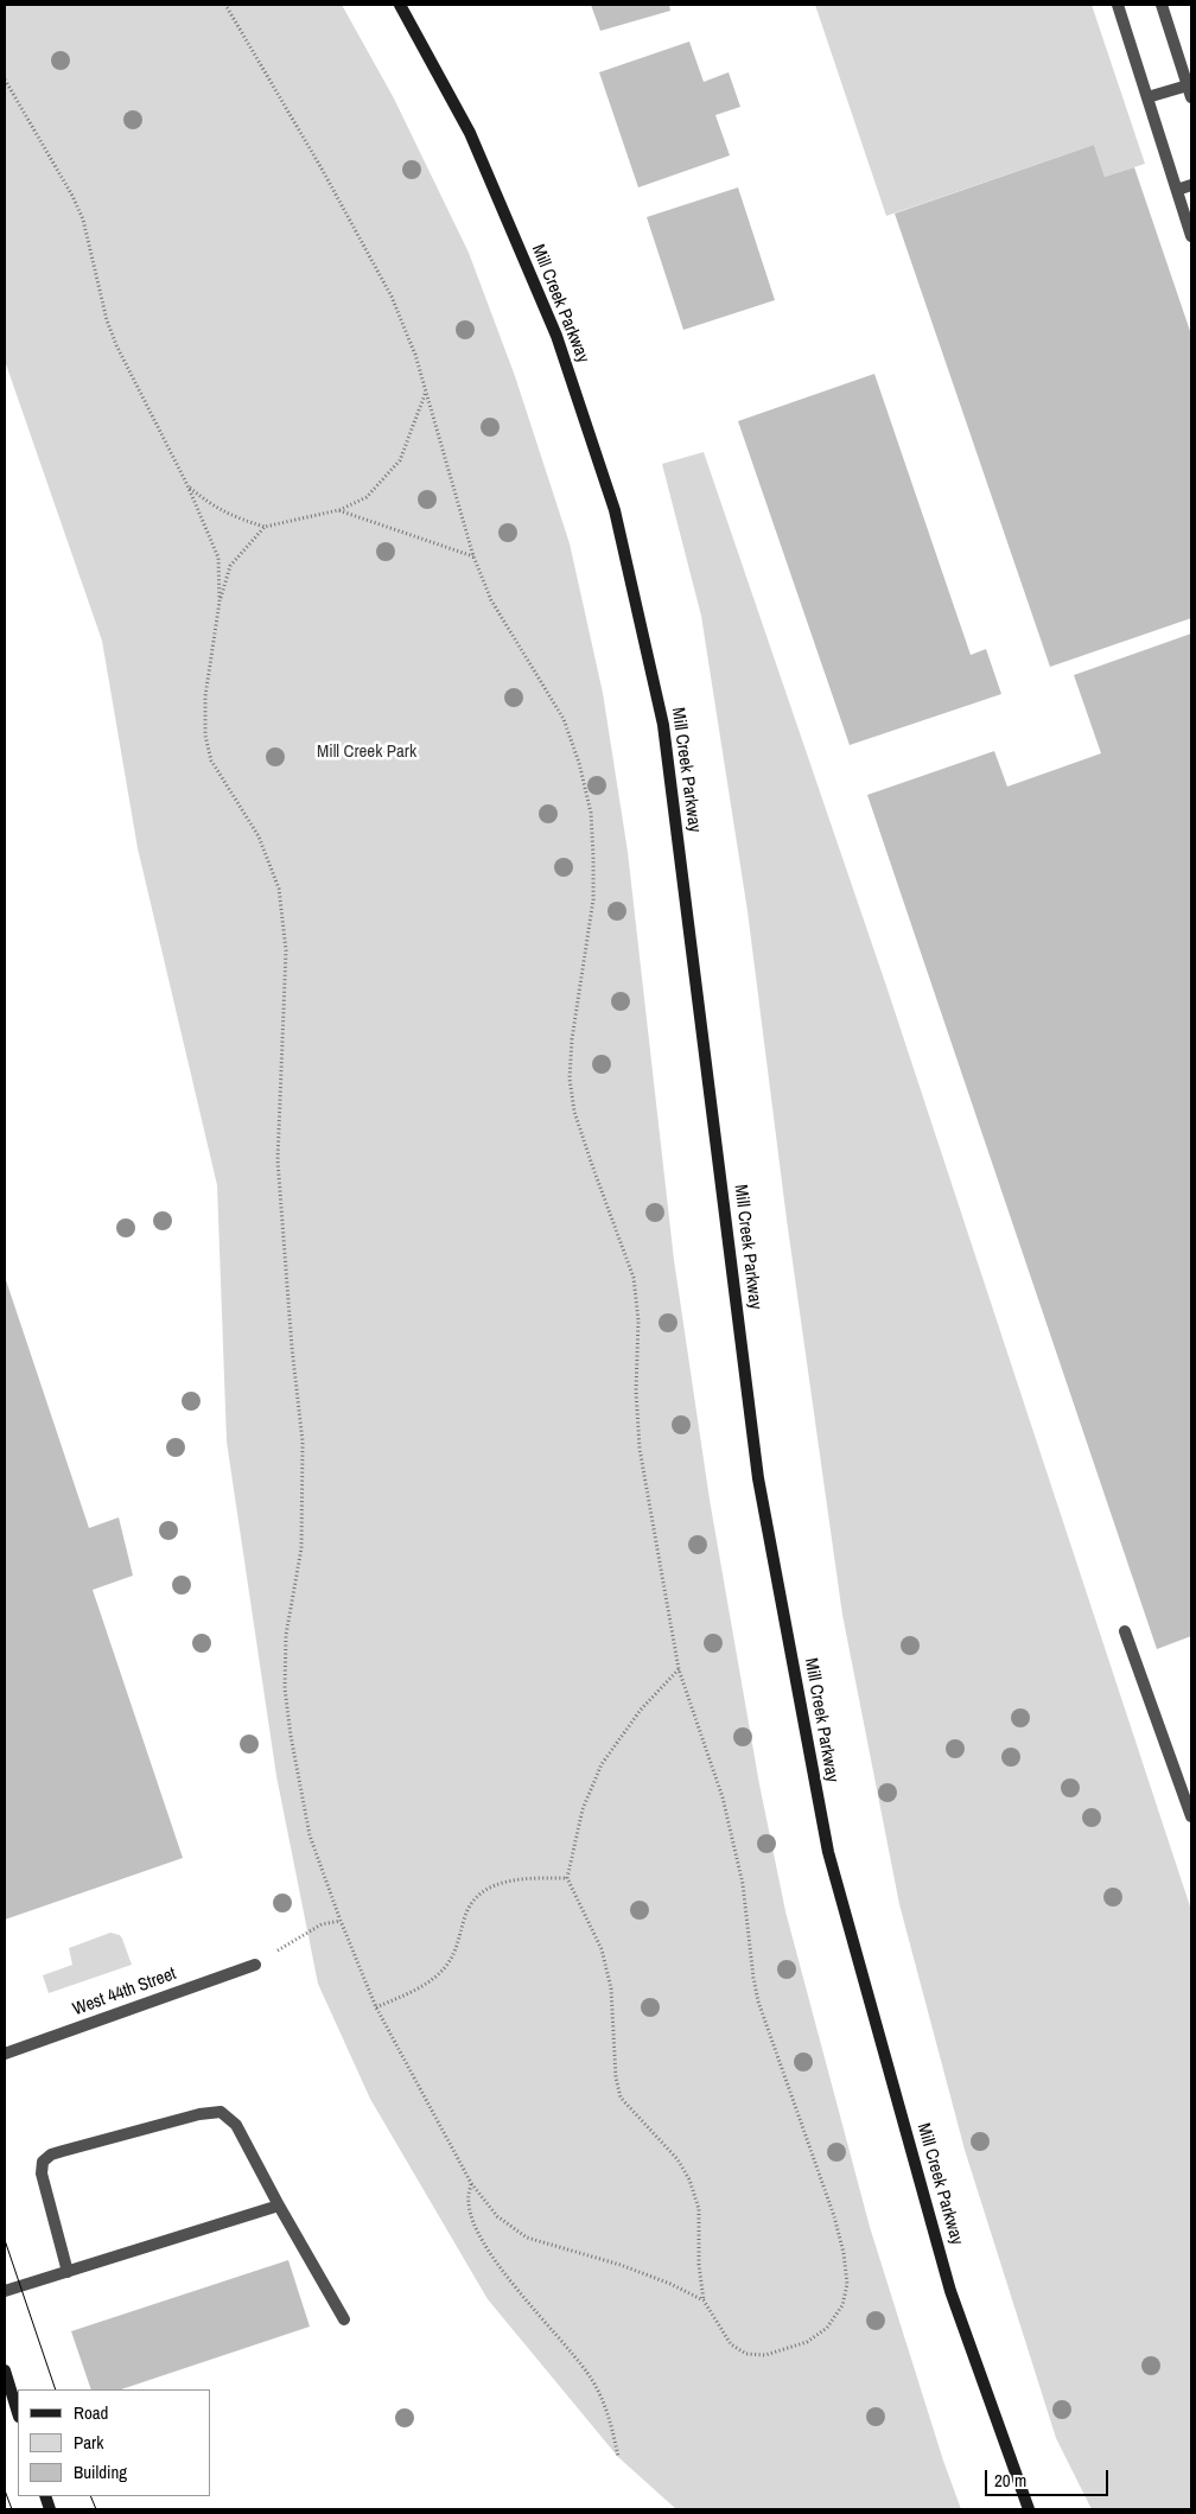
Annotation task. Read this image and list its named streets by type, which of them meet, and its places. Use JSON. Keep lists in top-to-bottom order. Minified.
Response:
{"streets":{"main road":["Mill Creek Parkway"],"street":["West 44th Street"]},"parks":["Mill Creek Park"],"legend":["Road","Park","Building"],"scale_bar":"20 m"}
